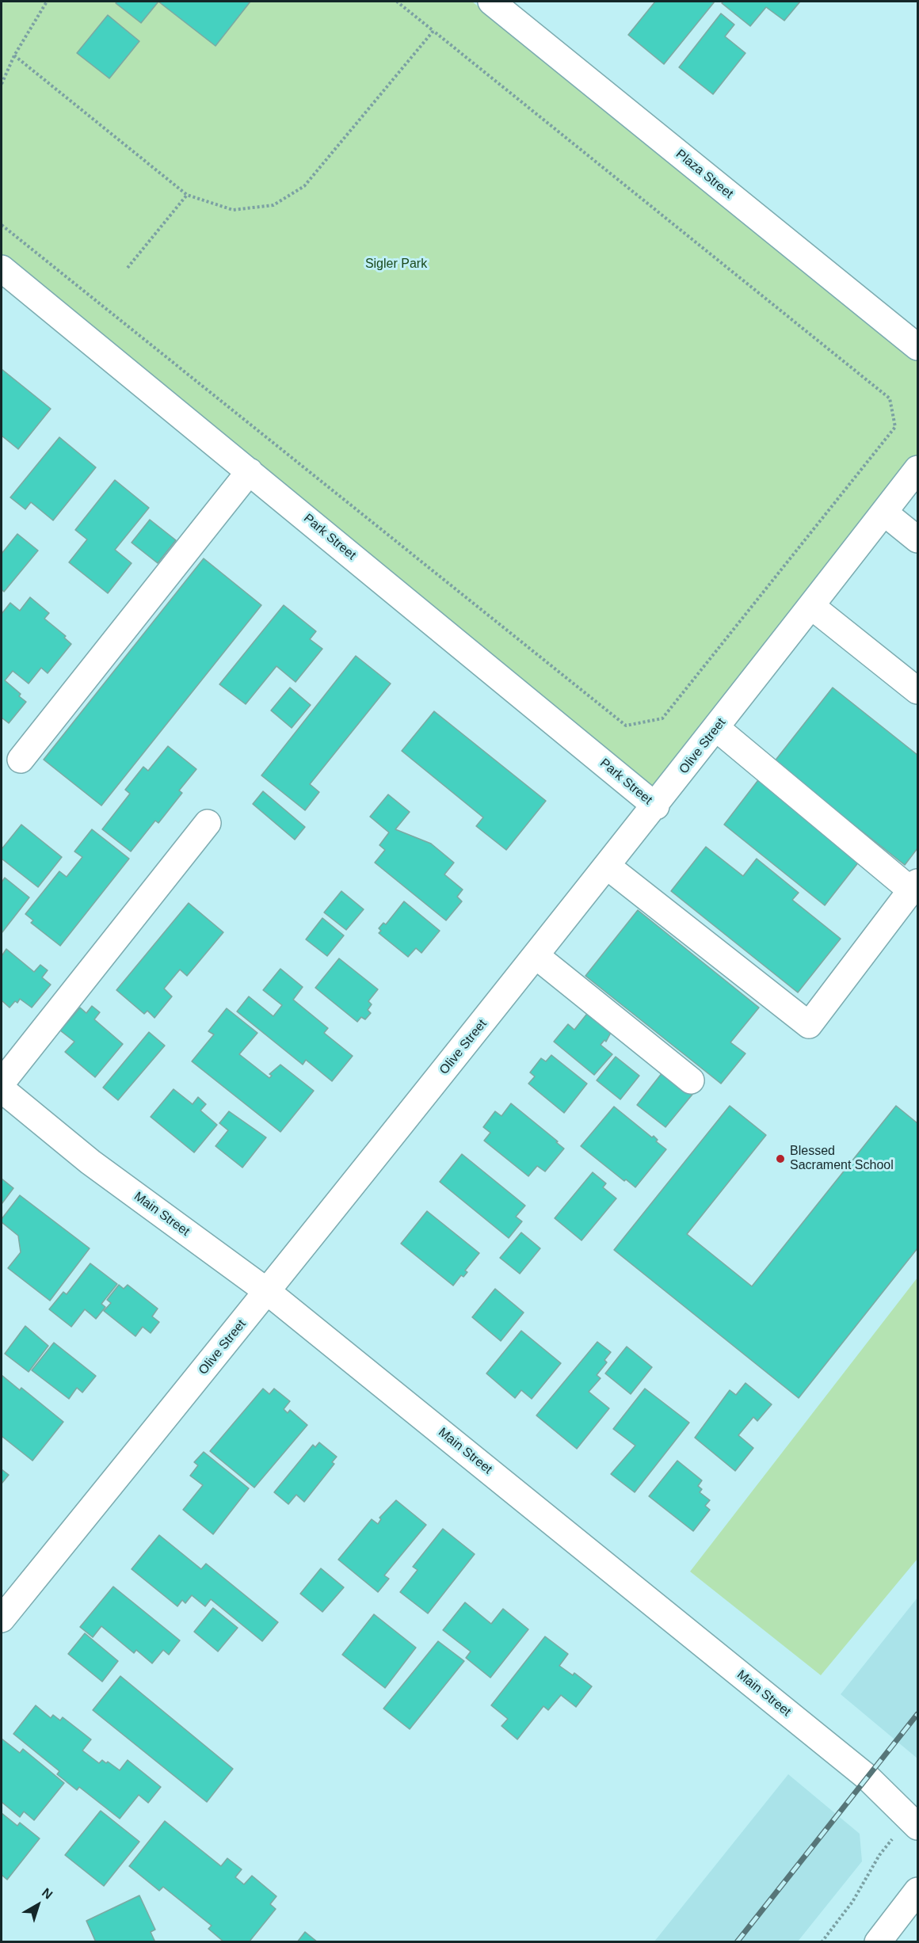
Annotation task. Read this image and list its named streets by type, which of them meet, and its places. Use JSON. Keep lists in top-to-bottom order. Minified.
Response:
{"streets":{"street":["Plaza Street","Park Street","Olive Street","Main Street"]},"crossings":[["Park Street","Olive Street"],["Olive Street","Main Street"]],"parks":["Sigler Park"],"places":["Blessed Sacrament School"],"north":"top right"}
